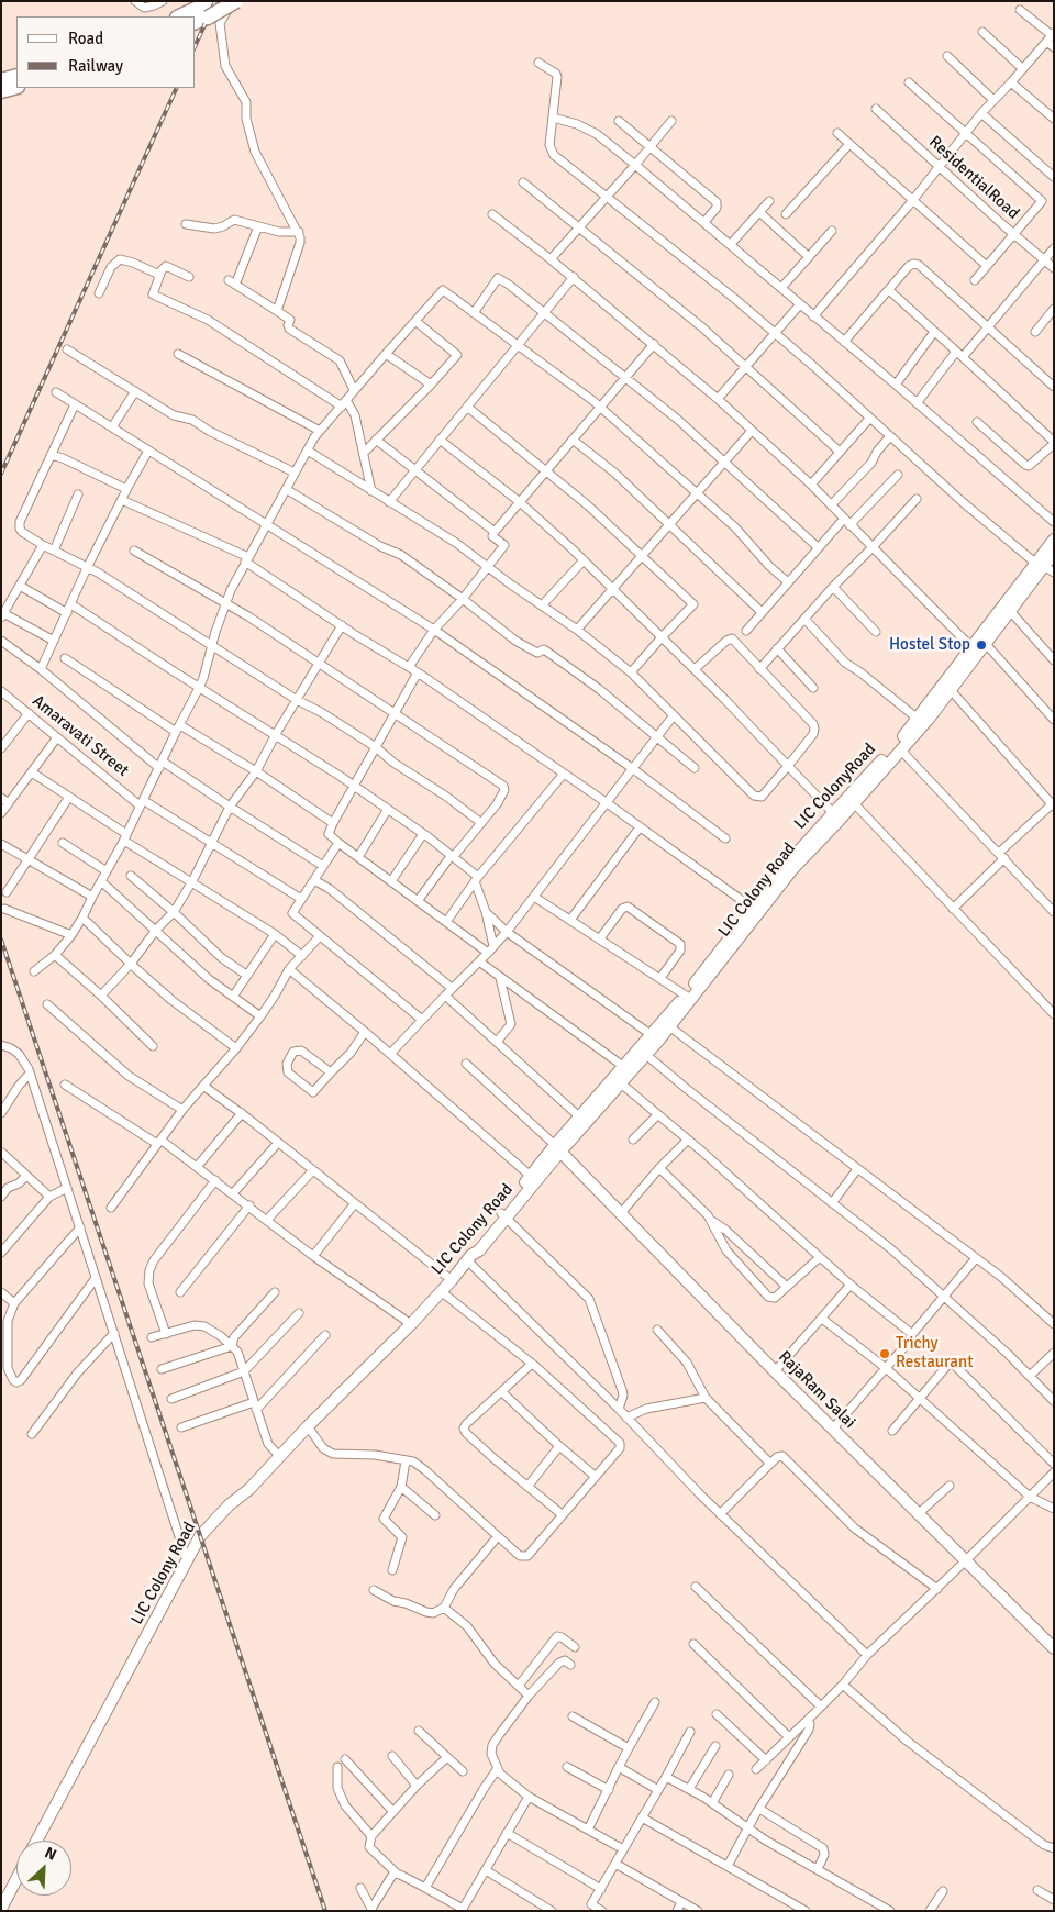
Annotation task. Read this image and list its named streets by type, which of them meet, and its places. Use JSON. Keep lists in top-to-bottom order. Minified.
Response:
{"streets":{"main road":["LIC ColonyRoad","LIC Colony Road","RajaRam Salai"],"street":["ResidentialRoad","Amaravati Street"]},"crossings":[["LIC ColonyRoad","LIC Colony Road"],["LIC ColonyRoad","RajaRam Salai"],["LIC Colony Road","RajaRam Salai"]],"places":["Hostel Stop","Trichy Restaurant"],"legend":["Road","Railway"],"north":"top right"}
